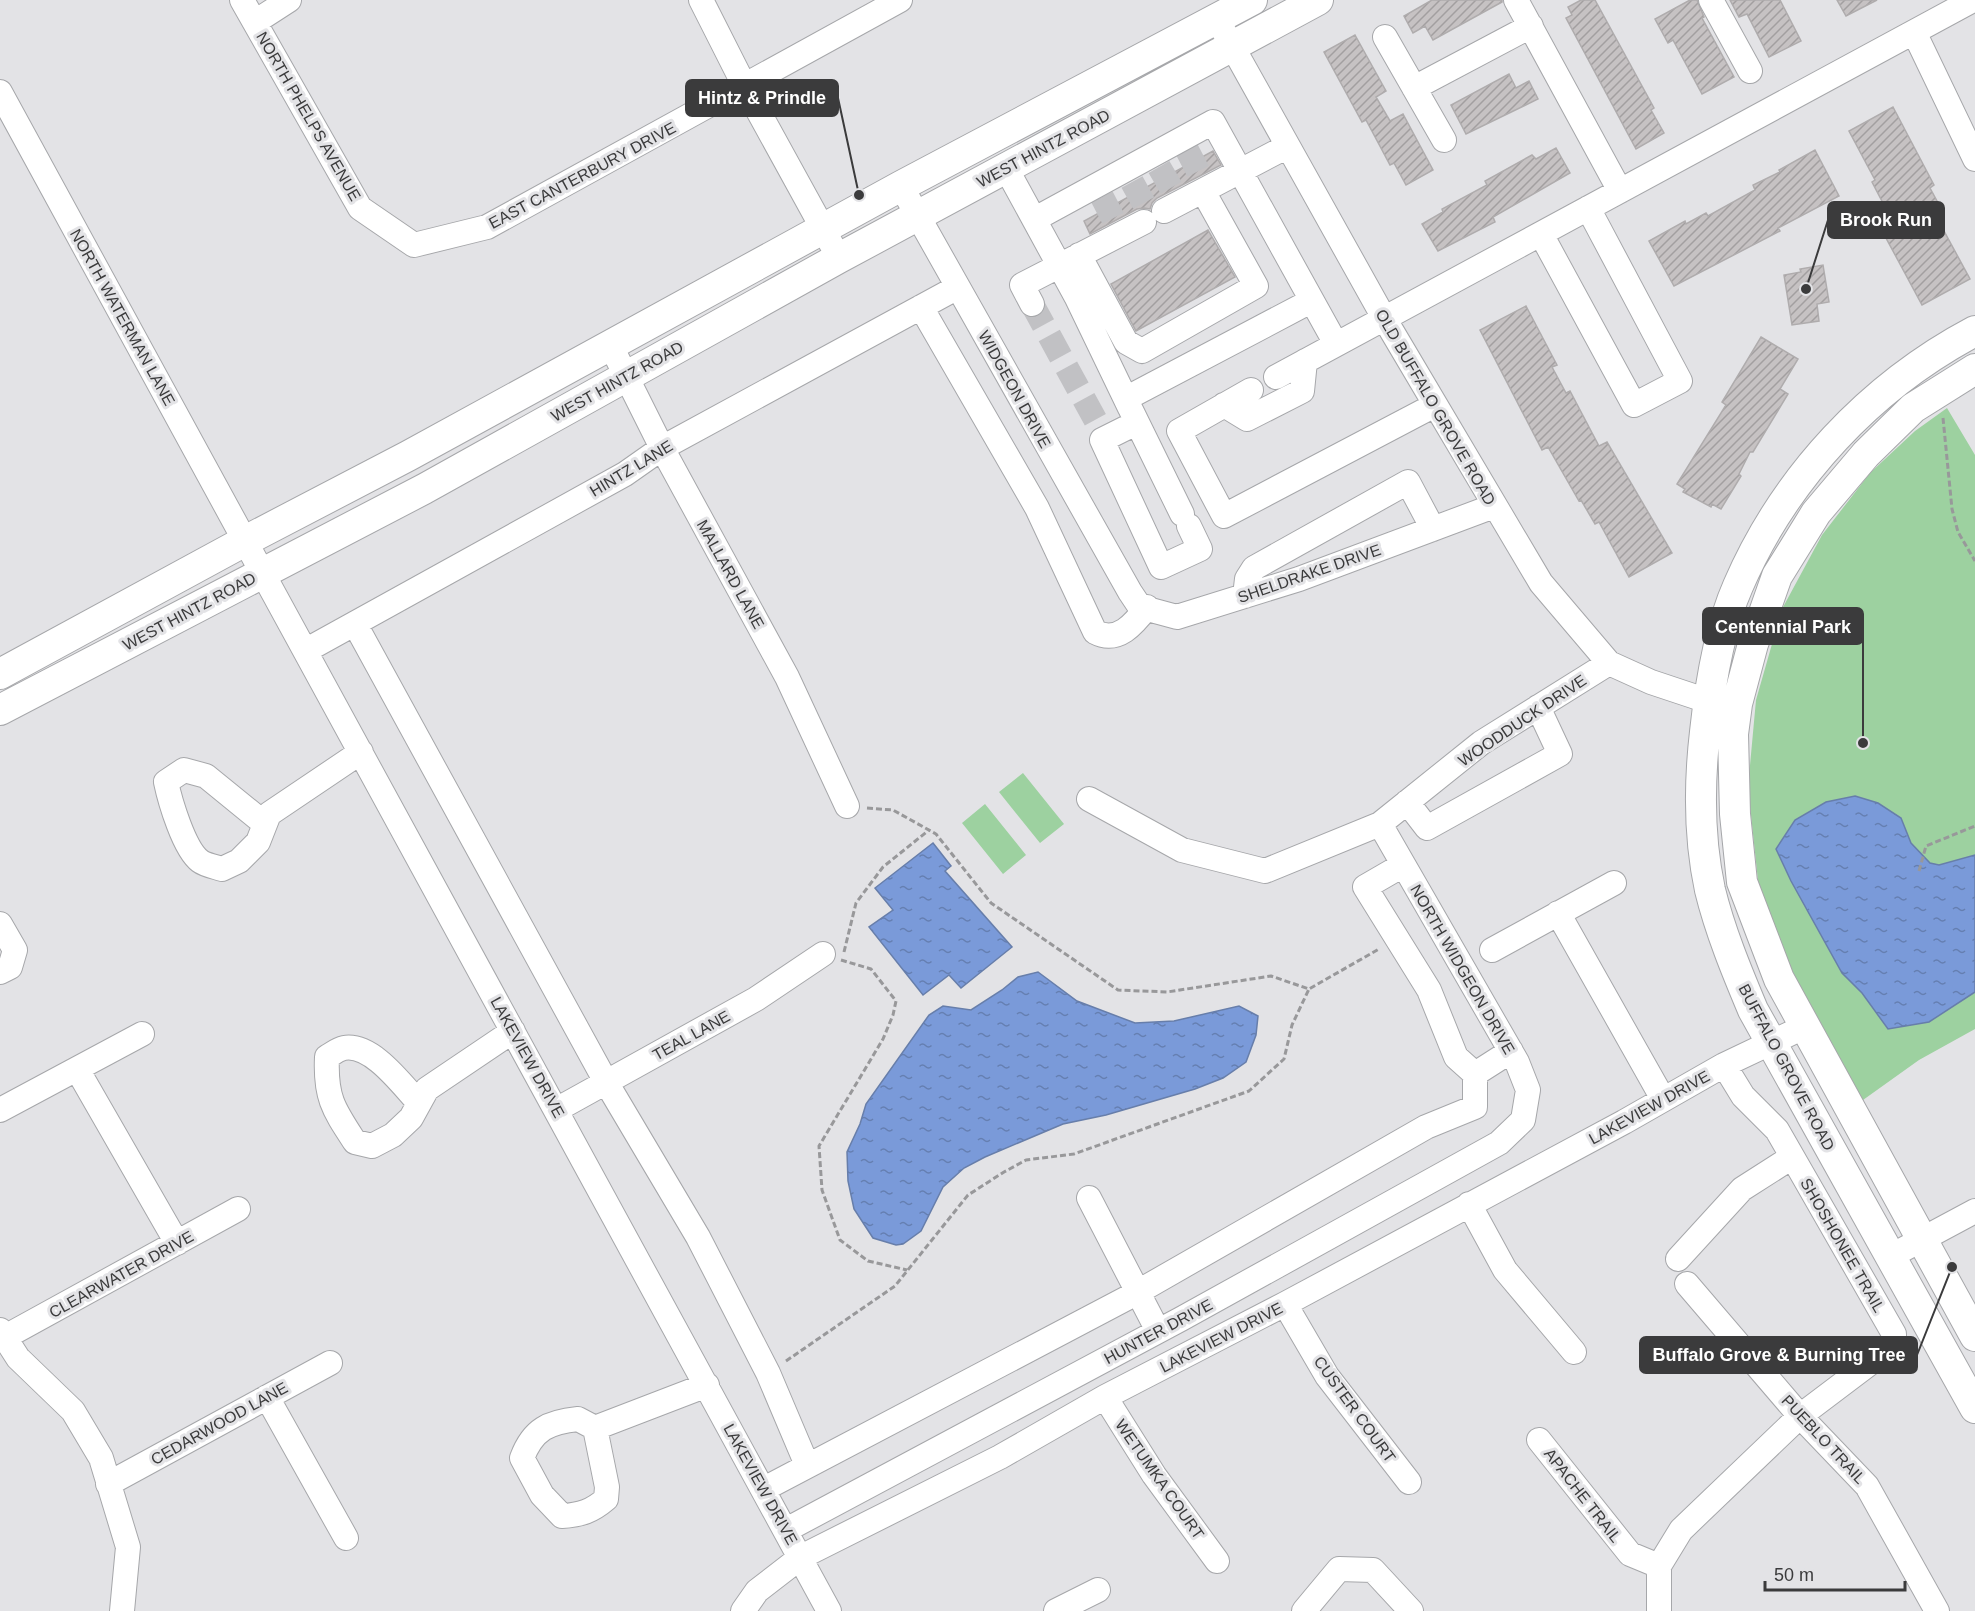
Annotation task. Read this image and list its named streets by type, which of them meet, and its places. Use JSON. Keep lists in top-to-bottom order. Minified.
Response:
{"streets":{"main road":["WEST HINTZ ROAD","BUFFALO GROVE ROAD"],"street":["NORTH PHELPS AVENUE","EAST CANTERBURY DRIVE","NORTH WATERMAN LANE","WIDGEON DRIVE","OLD BUFFALO GROVE ROAD","HINTZ LANE","SHELDRAKE DRIVE","MALLARD LANE","WOODDUCK DRIVE","NORTH WIDGEON DRIVE","TEAL LANE","LAKEVIEW DRIVE","SHOSHONEE TRAIL","CLEARWATER DRIVE","HUNTER DRIVE","CUSTER COURT","CEDARWOOD LANE","PUEBLO TRAIL","WETUMKA COURT","APACHE TRAIL"]},"crossings":[["NORTH PHELPS AVENUE","EAST CANTERBURY DRIVE"],["WEST HINTZ ROAD","NORTH WATERMAN LANE"],["WEST HINTZ ROAD","WIDGEON DRIVE"],["WEST HINTZ ROAD","OLD BUFFALO GROVE ROAD"],["WEST HINTZ ROAD","MALLARD LANE"],["WEST HINTZ ROAD","LAKEVIEW DRIVE"],["NORTH WATERMAN LANE","LAKEVIEW DRIVE"],["WIDGEON DRIVE","HINTZ LANE"],["WIDGEON DRIVE","SHELDRAKE DRIVE"],["OLD BUFFALO GROVE ROAD","SHELDRAKE DRIVE"],["OLD BUFFALO GROVE ROAD","WOODDUCK DRIVE"],["OLD BUFFALO GROVE ROAD","BUFFALO GROVE ROAD"],["HINTZ LANE","MALLARD LANE"],["HINTZ LANE","LAKEVIEW DRIVE"],["WOODDUCK DRIVE","NORTH WIDGEON DRIVE"],["NORTH WIDGEON DRIVE","HUNTER DRIVE"],["TEAL LANE","LAKEVIEW DRIVE"],["LAKEVIEW DRIVE","BUFFALO GROVE ROAD"],["LAKEVIEW DRIVE","SHOSHONEE TRAIL"],["LAKEVIEW DRIVE","HUNTER DRIVE"],["LAKEVIEW DRIVE","CUSTER COURT"],["LAKEVIEW DRIVE","WETUMKA COURT"],["SHOSHONEE TRAIL","PUEBLO TRAIL"]],"places":["Hintz & Prindle","Brook Run","Centennial Park","Buffalo Grove & Burning Tree"],"scale_bar":"50 m"}
